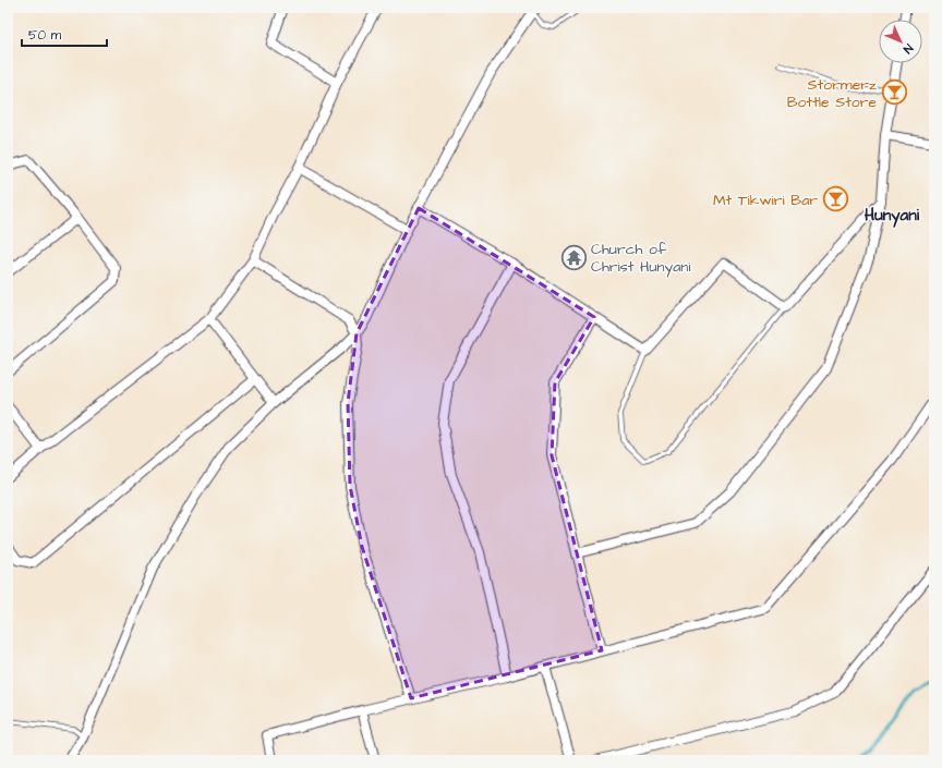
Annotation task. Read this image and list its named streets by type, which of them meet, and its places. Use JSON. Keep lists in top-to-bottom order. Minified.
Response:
{"districts":["Hunyani"],"places":{"bar":["Stormerz Bottle Store","Mt Tikwiri Bar"],"temple":["Church of Christ Hunyani"]},"scale_bar":"50 m","north":"bottom right"}
